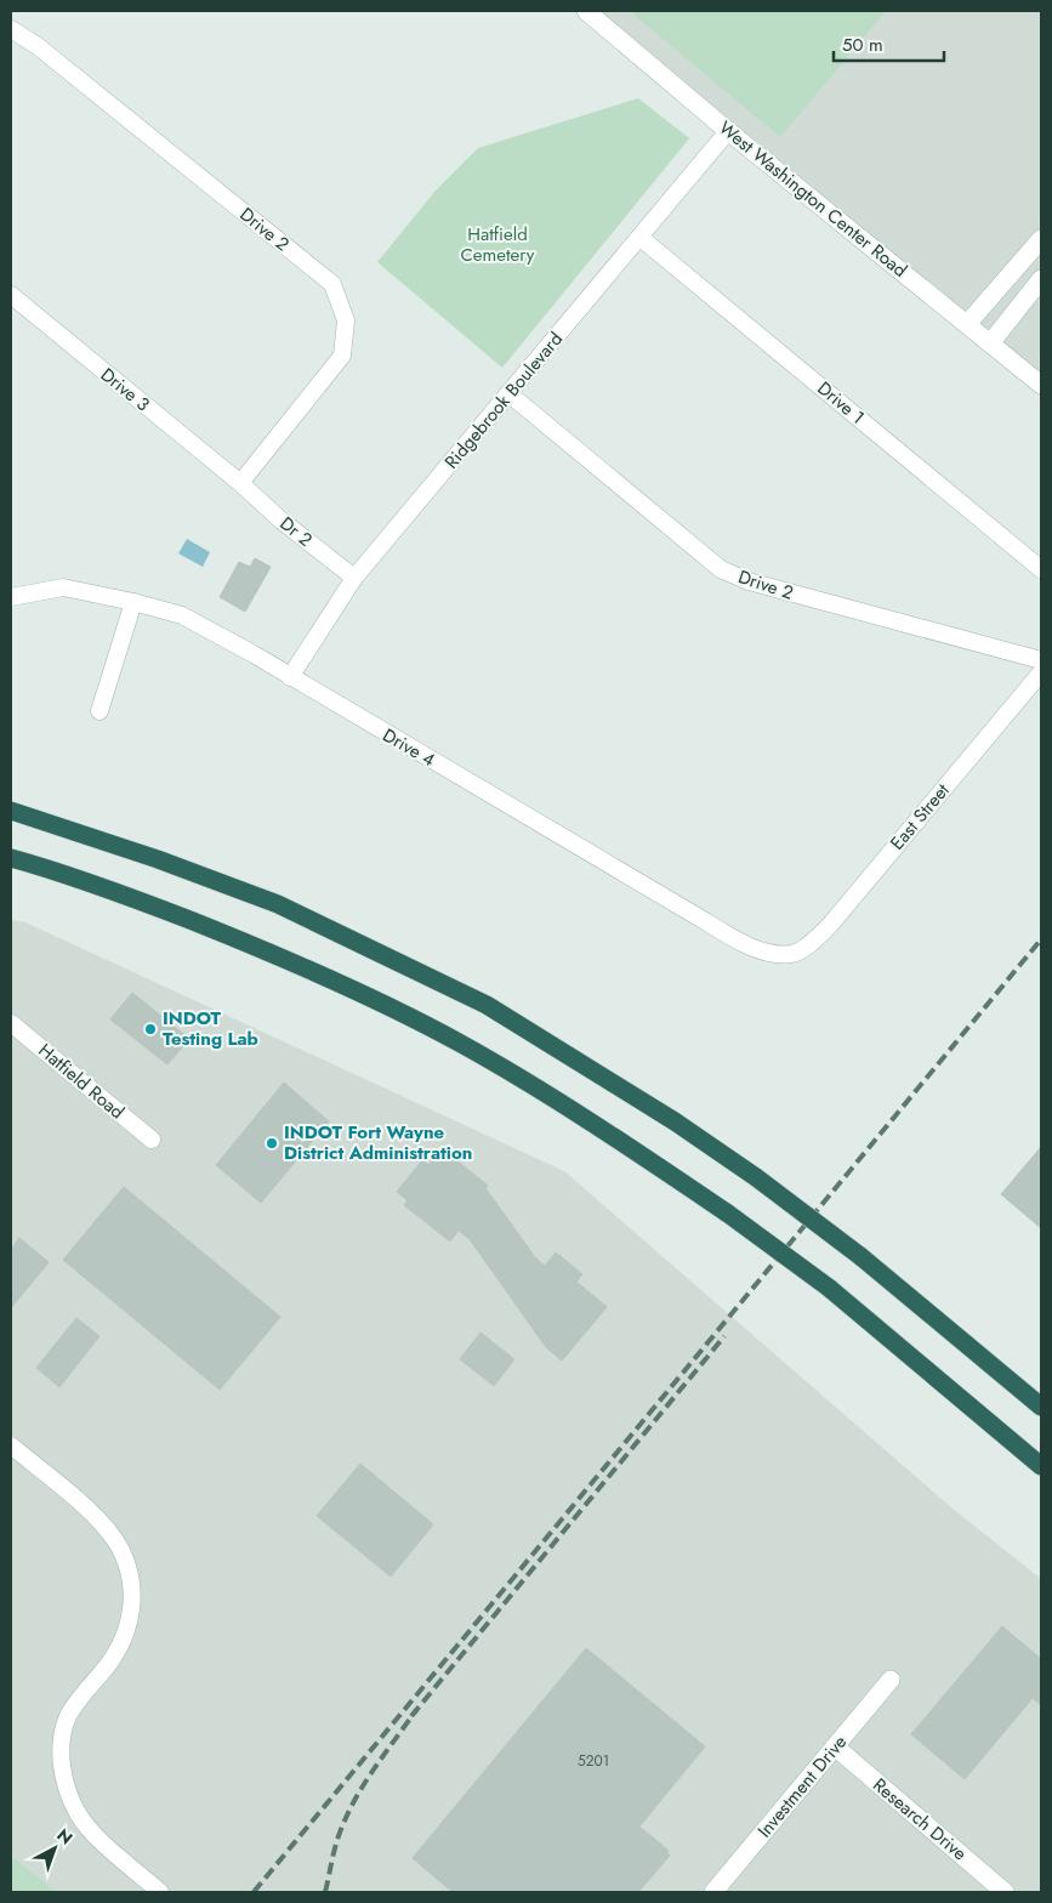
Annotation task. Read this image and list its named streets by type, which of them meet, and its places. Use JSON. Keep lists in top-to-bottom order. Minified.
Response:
{"streets":{"street":["West Washington Center Road","Drive 2","Drive 3","Ridgebrook Boulevard","Drive 1","Dr 2","Drive 4","East Street","Hatfield Road","Investment Drive","Research Drive"]},"crossings":[["West Washington Center Road","Ridgebrook Boulevard"],["Drive 2","Drive 3"],["Drive 2","Ridgebrook Boulevard"],["Drive 2","Dr 2"],["Drive 3","Dr 2"],["Ridgebrook Boulevard","Drive 1"],["Ridgebrook Boulevard","Dr 2"],["Ridgebrook Boulevard","Drive 4"],["Drive 4","East Street"],["Investment Drive","Research Drive"]],"parks":["Hatfield Cemetery"],"places":["INDOT Testing Lab","INDOT Fort Wayne District Administration"],"house_numbers":["5201"],"scale_bar":"50 m","north":"top right"}
